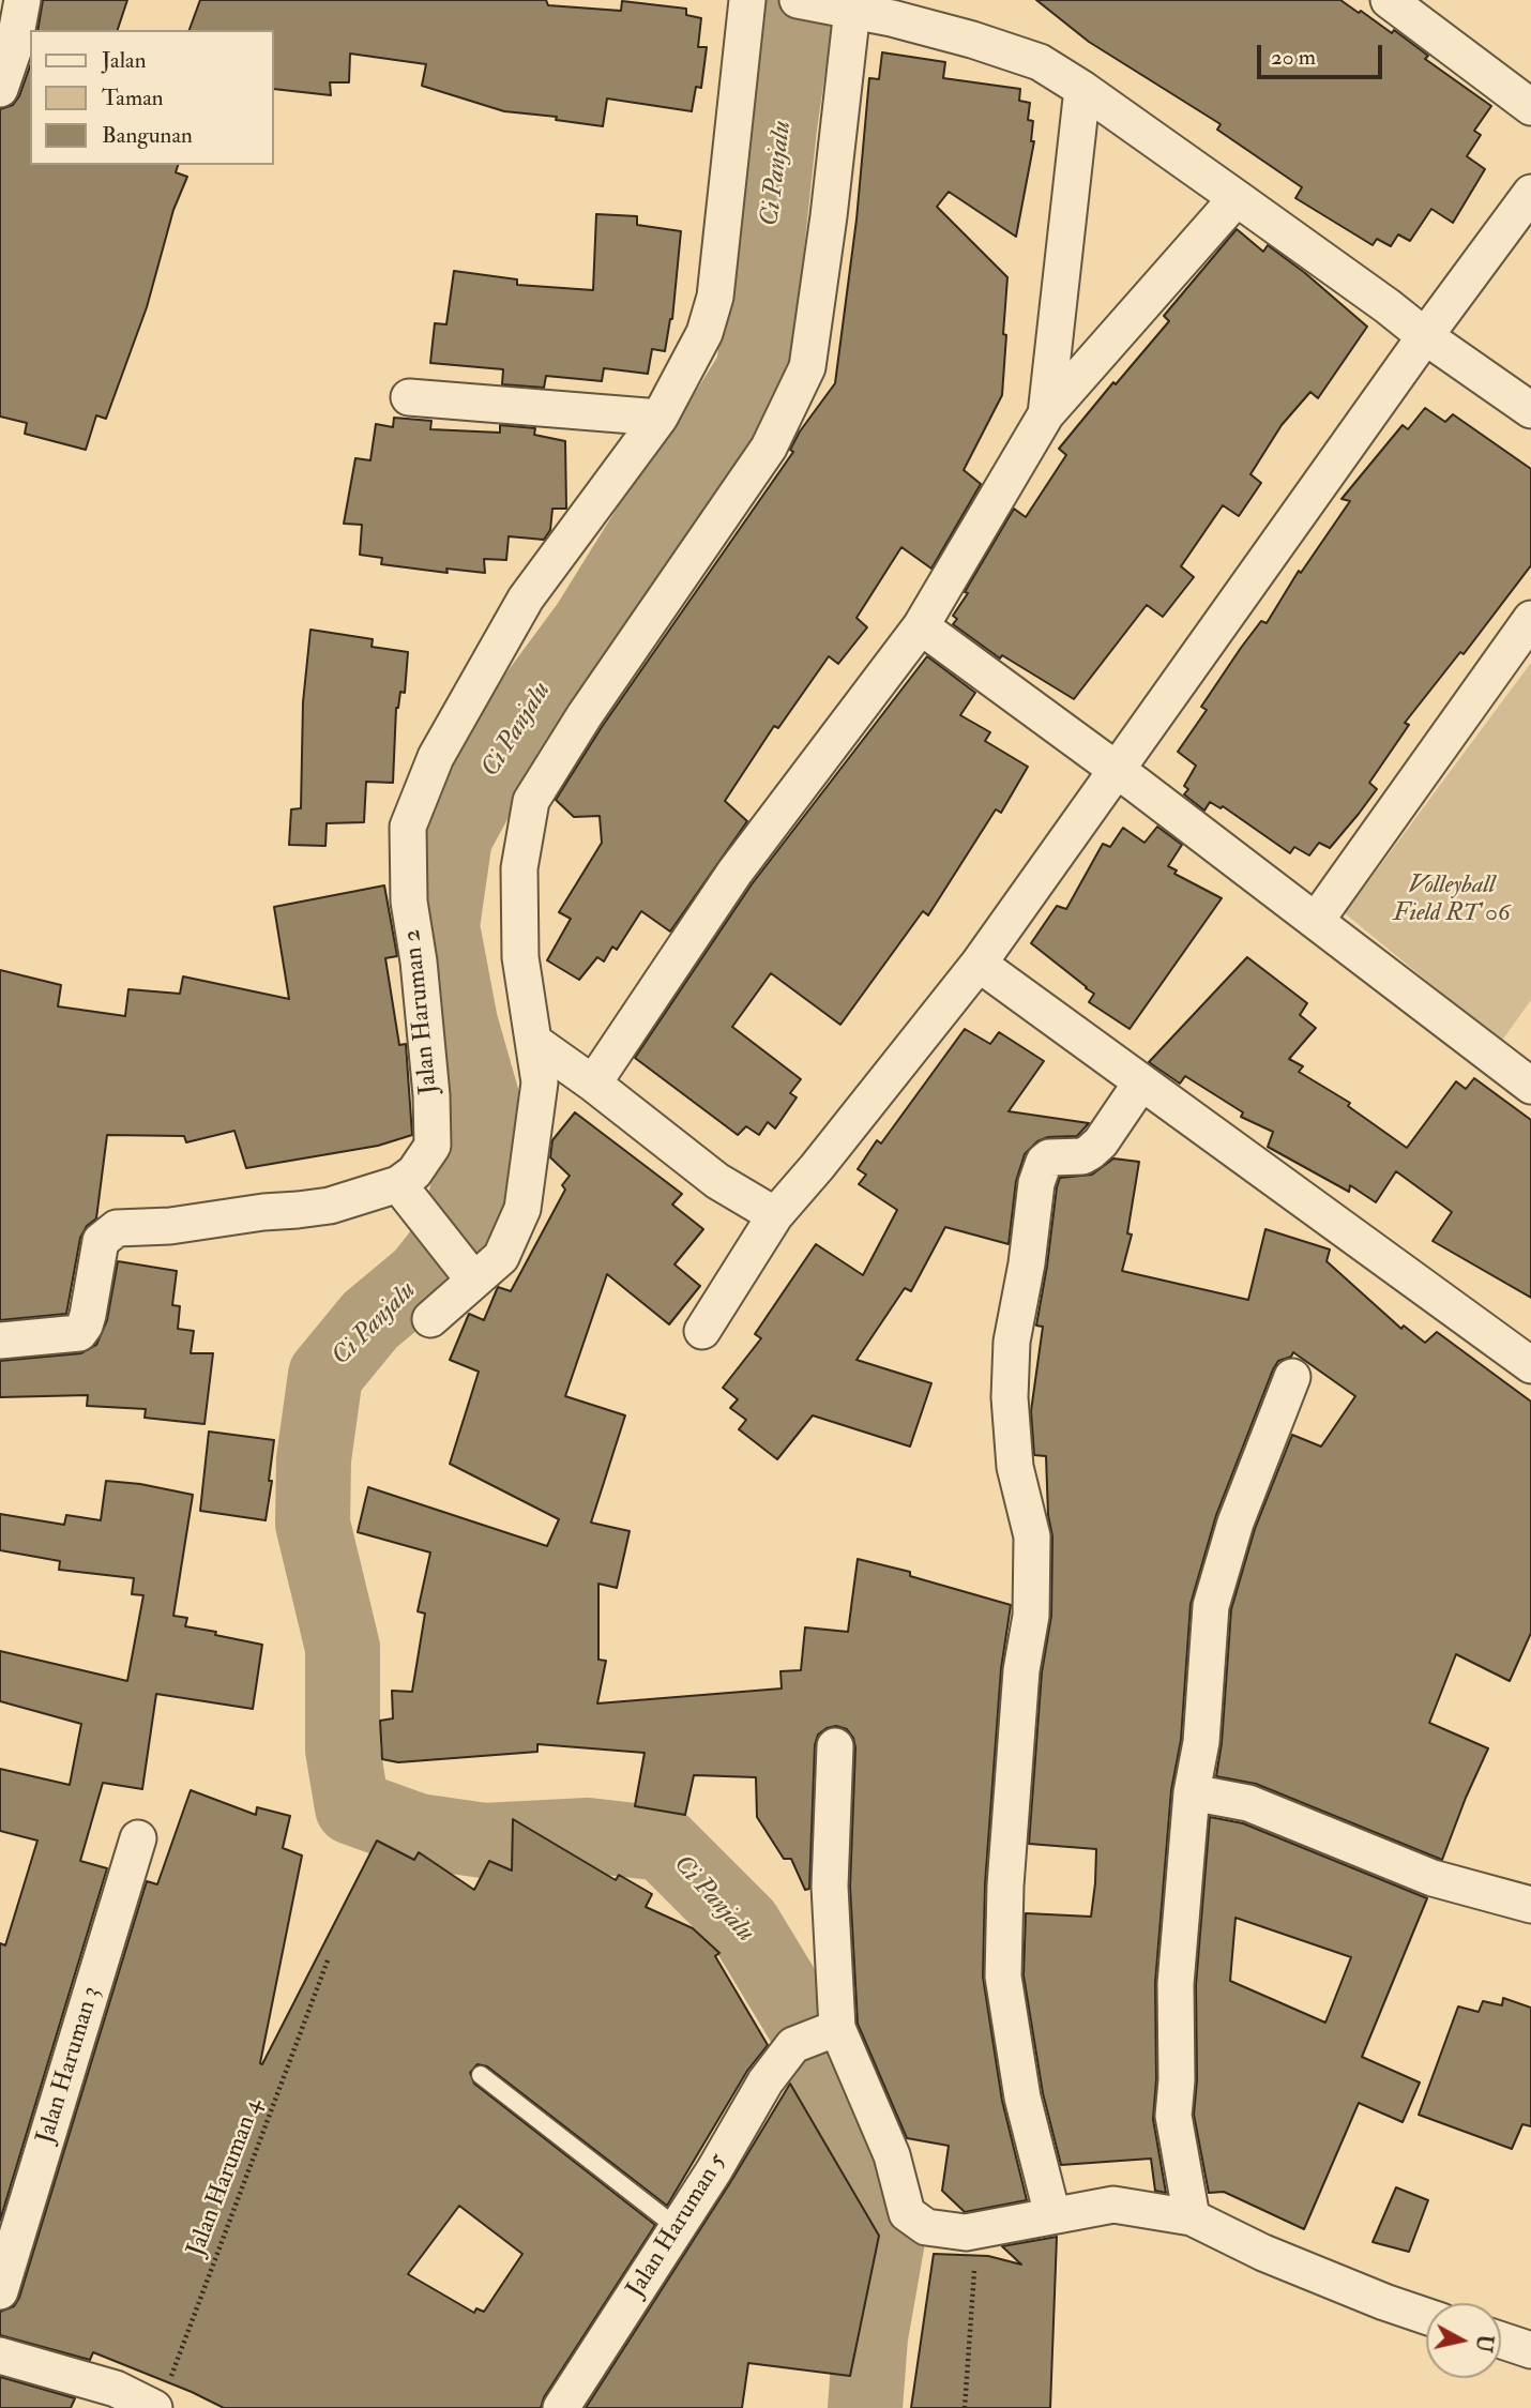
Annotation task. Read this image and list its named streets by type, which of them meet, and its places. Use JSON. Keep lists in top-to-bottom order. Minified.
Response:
{"streets":{"street":["Jalan Haruman 2","Jalan Haruman 3","Jalan Haruman 5"],"path":["Jalan Haruman 4"]},"water":["Ci Panjalu"],"parks":["Volleyball Field RT 06"],"legend":["Jalan","Taman","Bangunan"],"scale_bar":"20 m","north":"right"}
